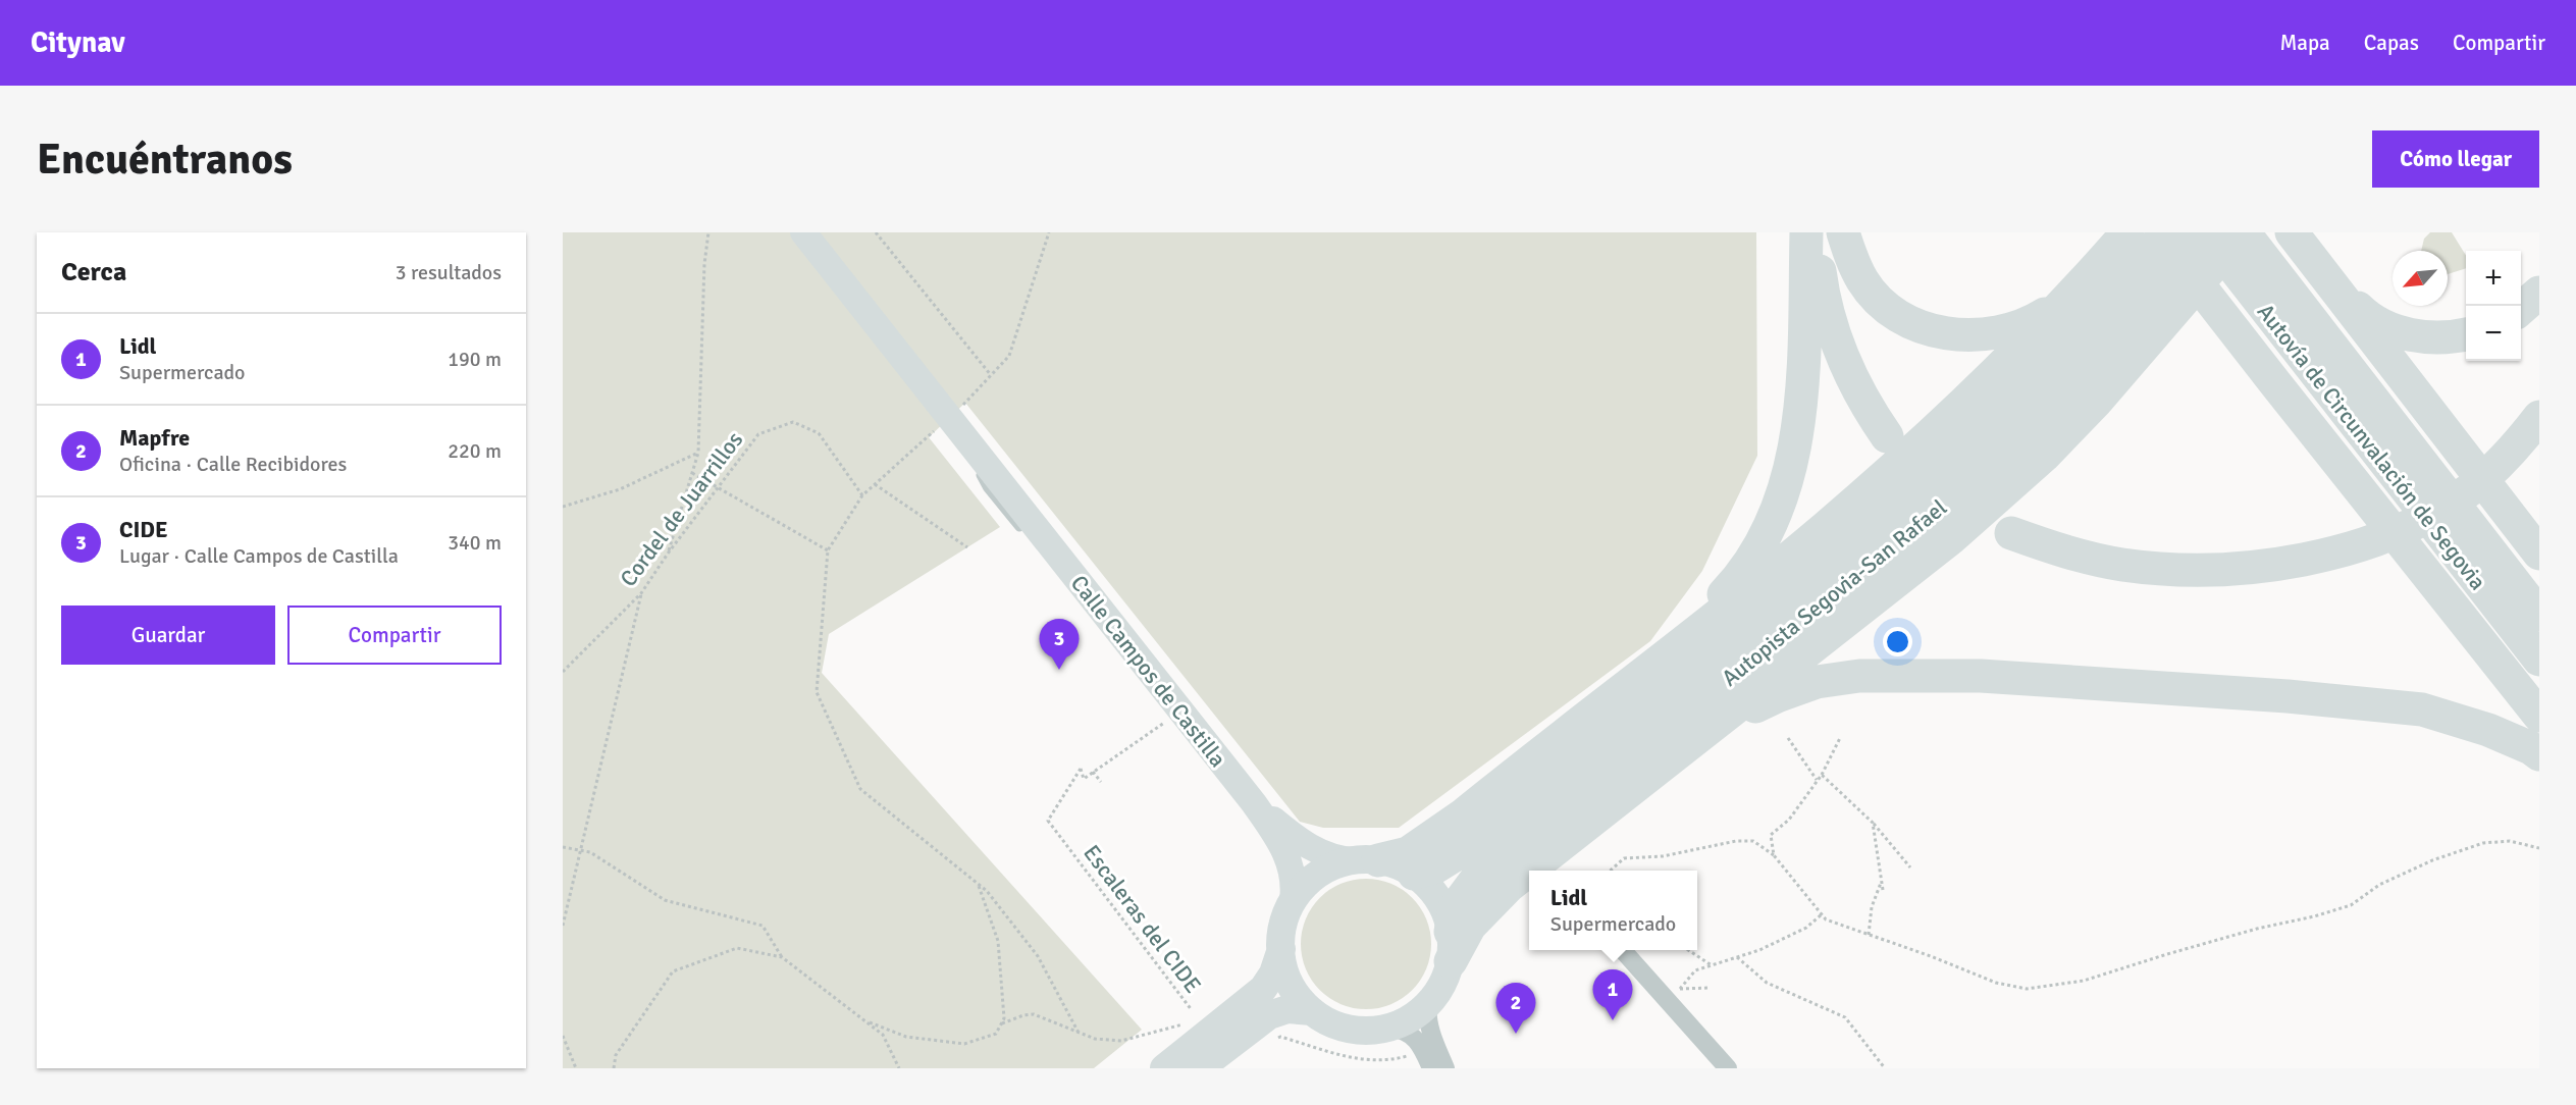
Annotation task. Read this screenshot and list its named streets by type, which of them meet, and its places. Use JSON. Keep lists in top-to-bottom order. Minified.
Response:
{"streets":{"highway":["Autovía de Circunvalación de Segovia","Autopista Segovia-San Rafael"],"main road":["Calle Campos de Castilla"],"path":["Cordel de Juarrillos","Escaleras del CIDE"]},"crossings":[["Autovía de Circunvalación de Segovia","Autopista Segovia-San Rafael"],["Autopista Segovia-San Rafael","Calle Campos de Castilla"]],"north":"bottom left","page":{"header":"Citynav","nav":["Mapa","Capas","Compartir"],"buttons":["Cómo llegar",["Guardar","Compartir"]],"title":"Encuéntranos","heading":["Cerca","3 resultados"],"map_buttons":["+","−"],"list":[{"mark":"1","name":"Lidl","note":"Supermercado","value":"190 m"},{"mark":"2","name":"Mapfre","note":"Oficina · Calle Recibidores","value":"220 m"},{"mark":"3","name":"CIDE","note":"Lugar · Calle Campos de Castilla","value":"340 m"}],"pins":["3","1","2"],"popup":["Lidl","Supermercado"]}}
